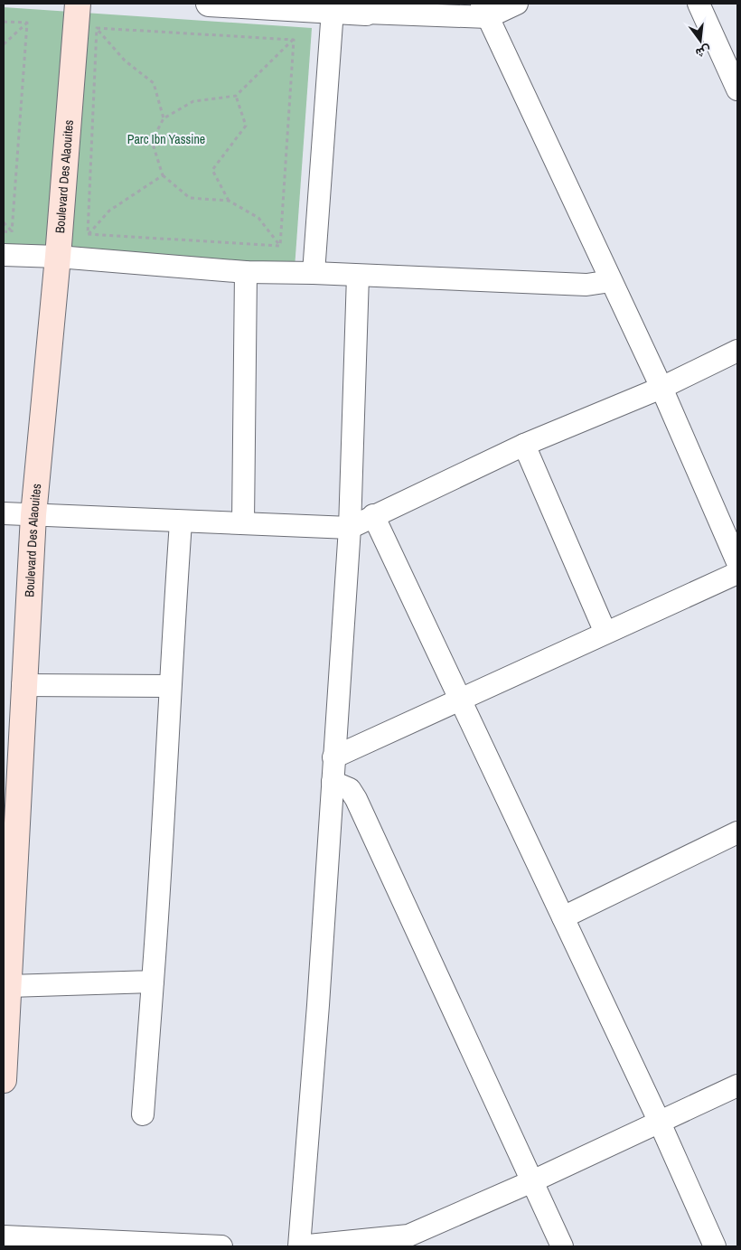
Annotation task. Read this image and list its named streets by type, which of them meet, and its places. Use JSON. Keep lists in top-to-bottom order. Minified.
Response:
{"streets":{"main road":["Boulevard Des Alaouites"]},"parks":["Parc Ibn Yassine"],"north":"bottom"}
